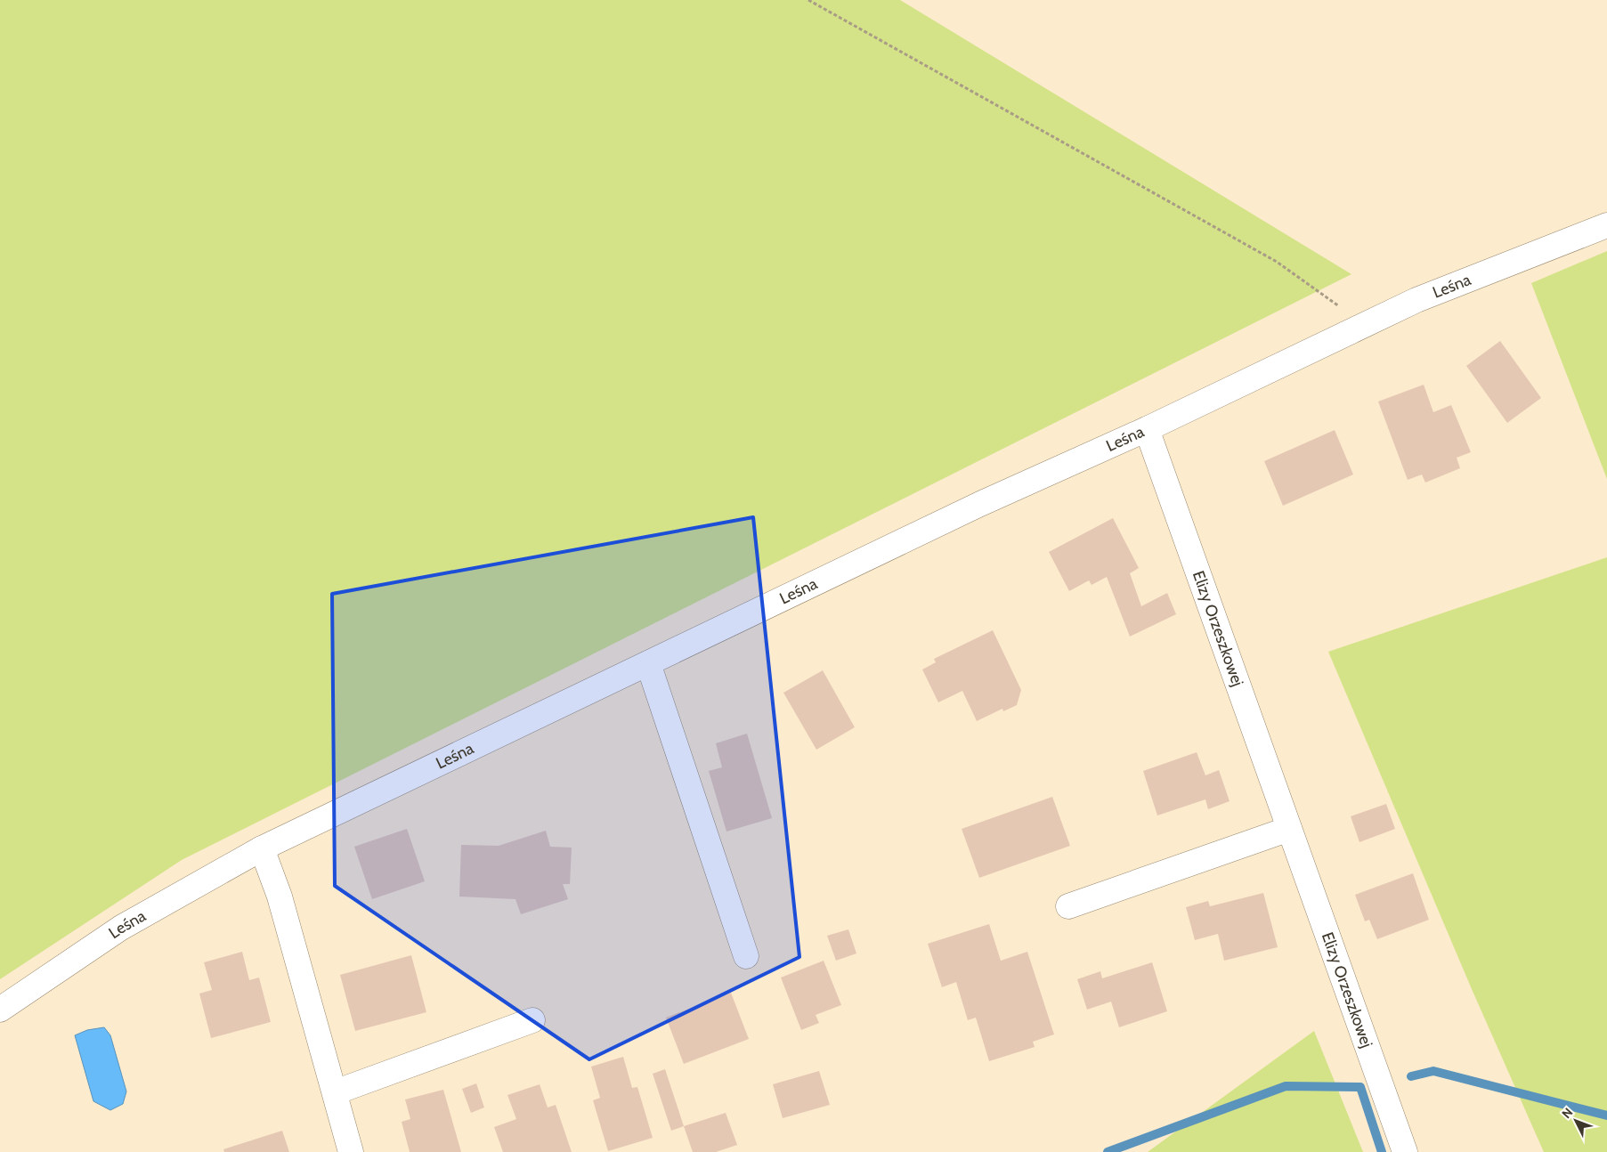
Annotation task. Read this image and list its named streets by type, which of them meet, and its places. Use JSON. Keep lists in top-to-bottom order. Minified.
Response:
{"streets":{"street":["Leśna","Elizy Orzeszkowej"]},"crossings":[["Leśna","Elizy Orzeszkowej"]],"north":"top left"}
